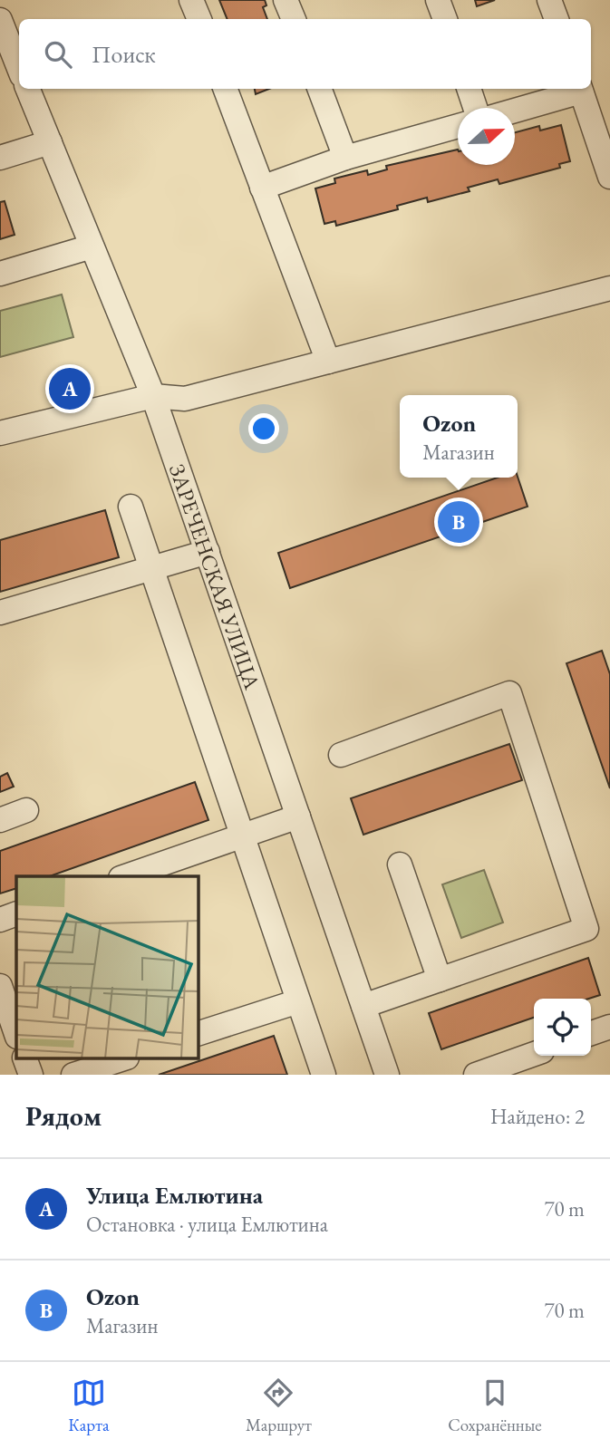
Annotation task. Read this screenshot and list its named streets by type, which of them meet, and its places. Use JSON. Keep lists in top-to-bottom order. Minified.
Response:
{"streets":{"street":["ЗАРЕЧЕНСКАЯ УЛИЦА"]},"north":"right","page":{"search":"Поиск","pins":["A","B"],"popup":["Ozon","Магазин"],"heading":["Рядом","Найдено: 2"],"list":[{"mark":"A","name":"Улица Емлютина","note":"Остановка · улица Емлютина","value":"70 m"},{"mark":"B","name":"Ozon","note":"Магазин","value":"70 m"}],"nav":["Карта","Маршрут","Сохранённые"]}}
